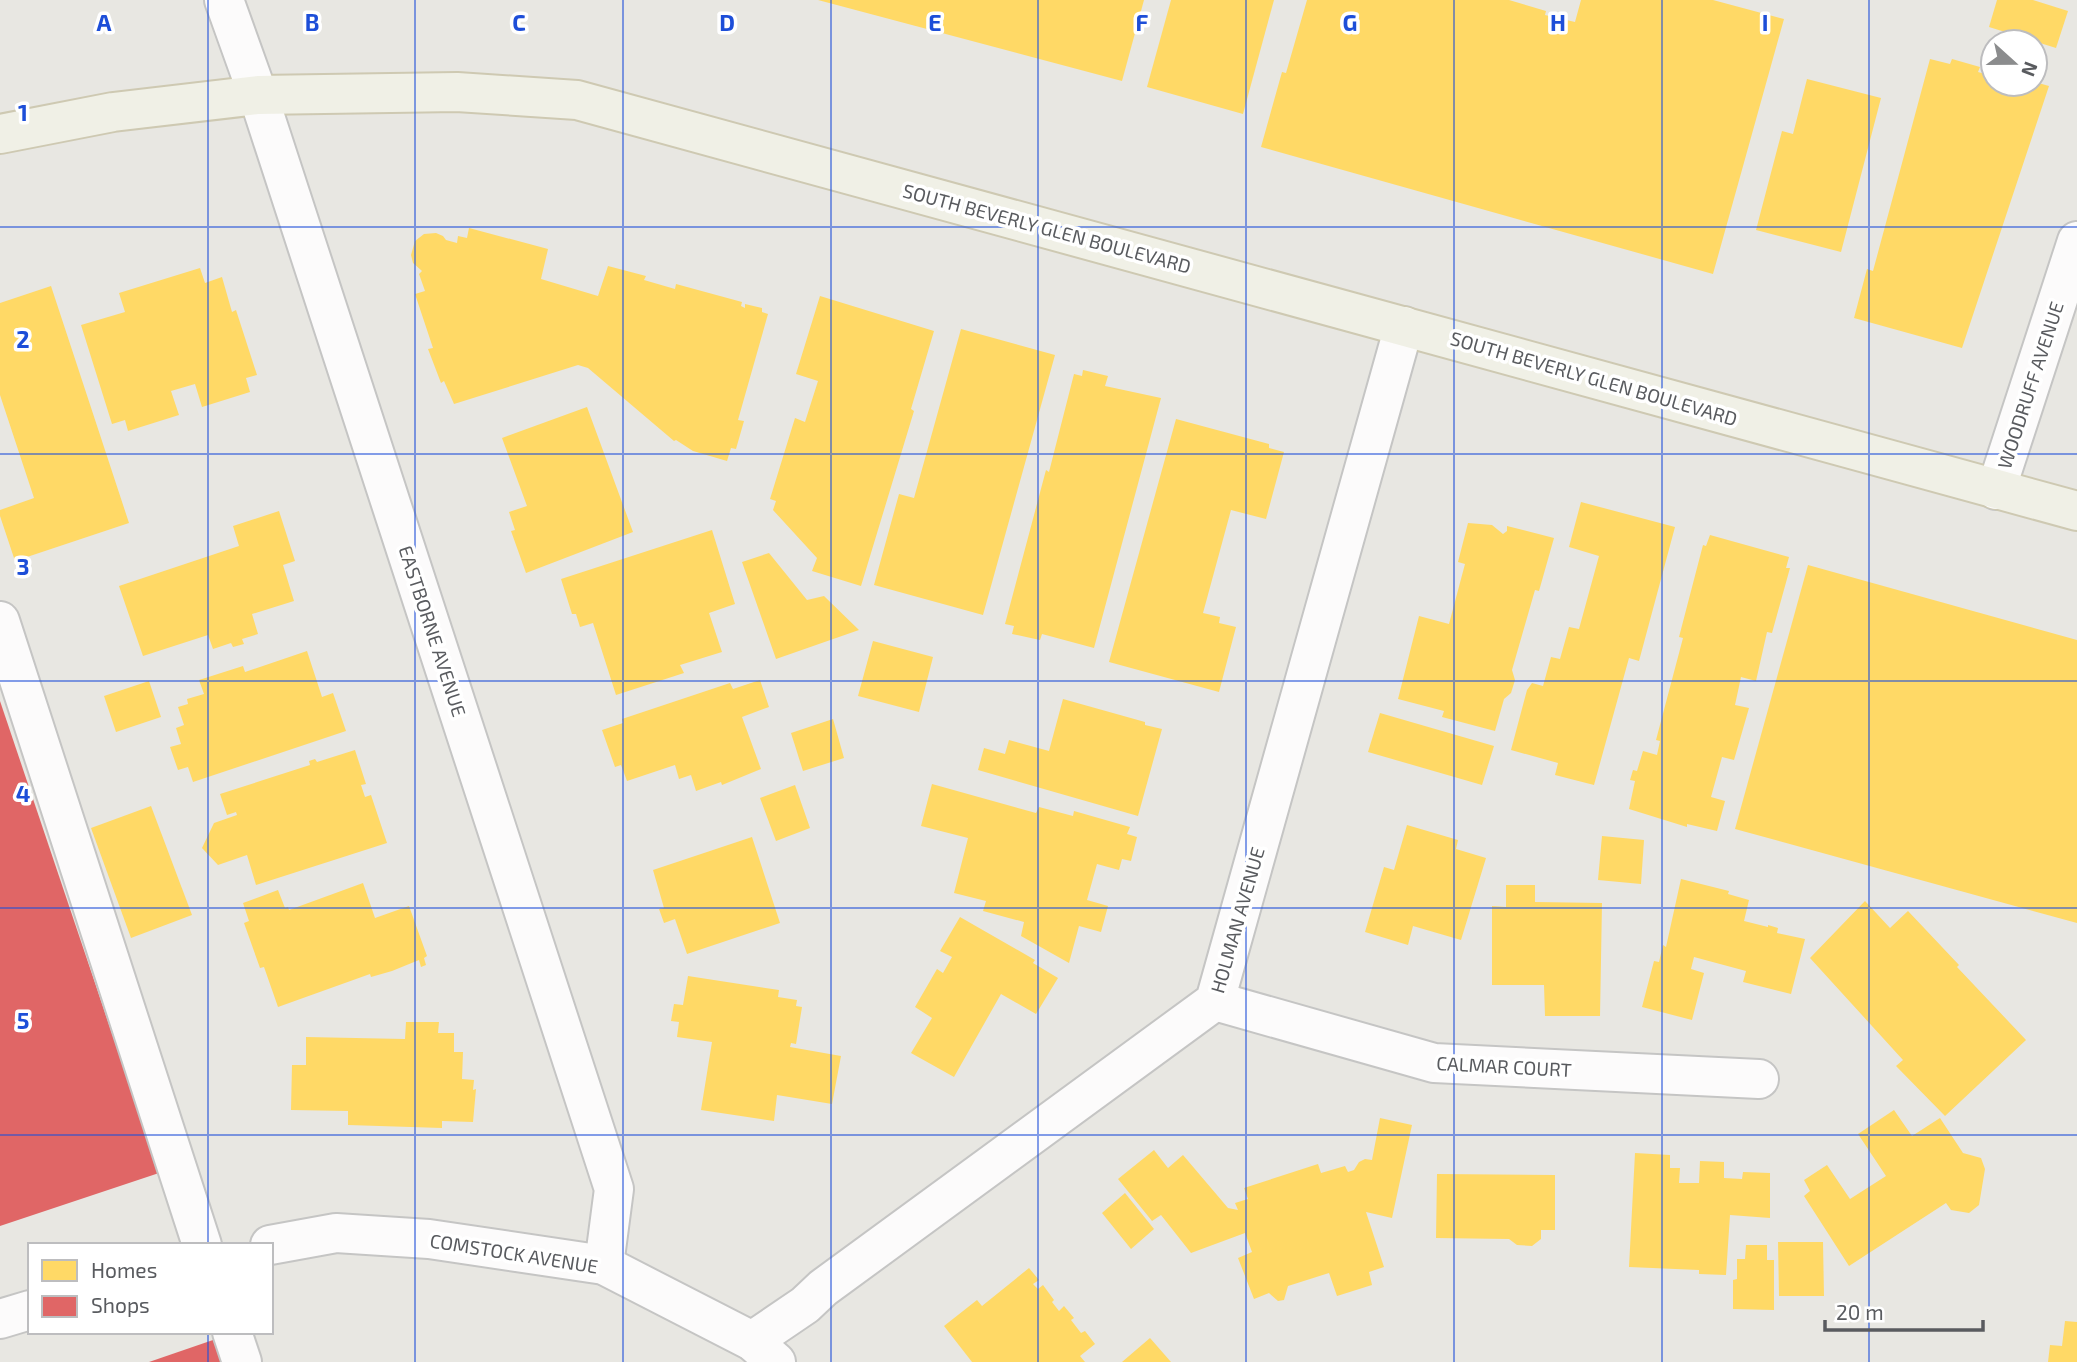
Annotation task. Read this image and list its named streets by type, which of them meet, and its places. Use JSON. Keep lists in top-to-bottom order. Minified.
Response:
{"streets":{"main road":["SOUTH BEVERLY GLEN BOULEVARD"],"street":["WOODRUFF AVENUE","EASTBORNE AVENUE","HOLMAN AVENUE","CALMAR COURT","COMSTOCK AVENUE"]},"crossings":[["SOUTH BEVERLY GLEN BOULEVARD","WOODRUFF AVENUE"],["SOUTH BEVERLY GLEN BOULEVARD","EASTBORNE AVENUE"],["SOUTH BEVERLY GLEN BOULEVARD","HOLMAN AVENUE"],["EASTBORNE AVENUE","COMSTOCK AVENUE"],["HOLMAN AVENUE","CALMAR COURT"],["HOLMAN AVENUE","COMSTOCK AVENUE"]],"legend":["Homes","Shops"],"scale_bar":"20 m","north":"right","grid":{"columns":["A","B","C","D","E","F","G","H","I"],"rows":["1","2","3","4","5"]}}
